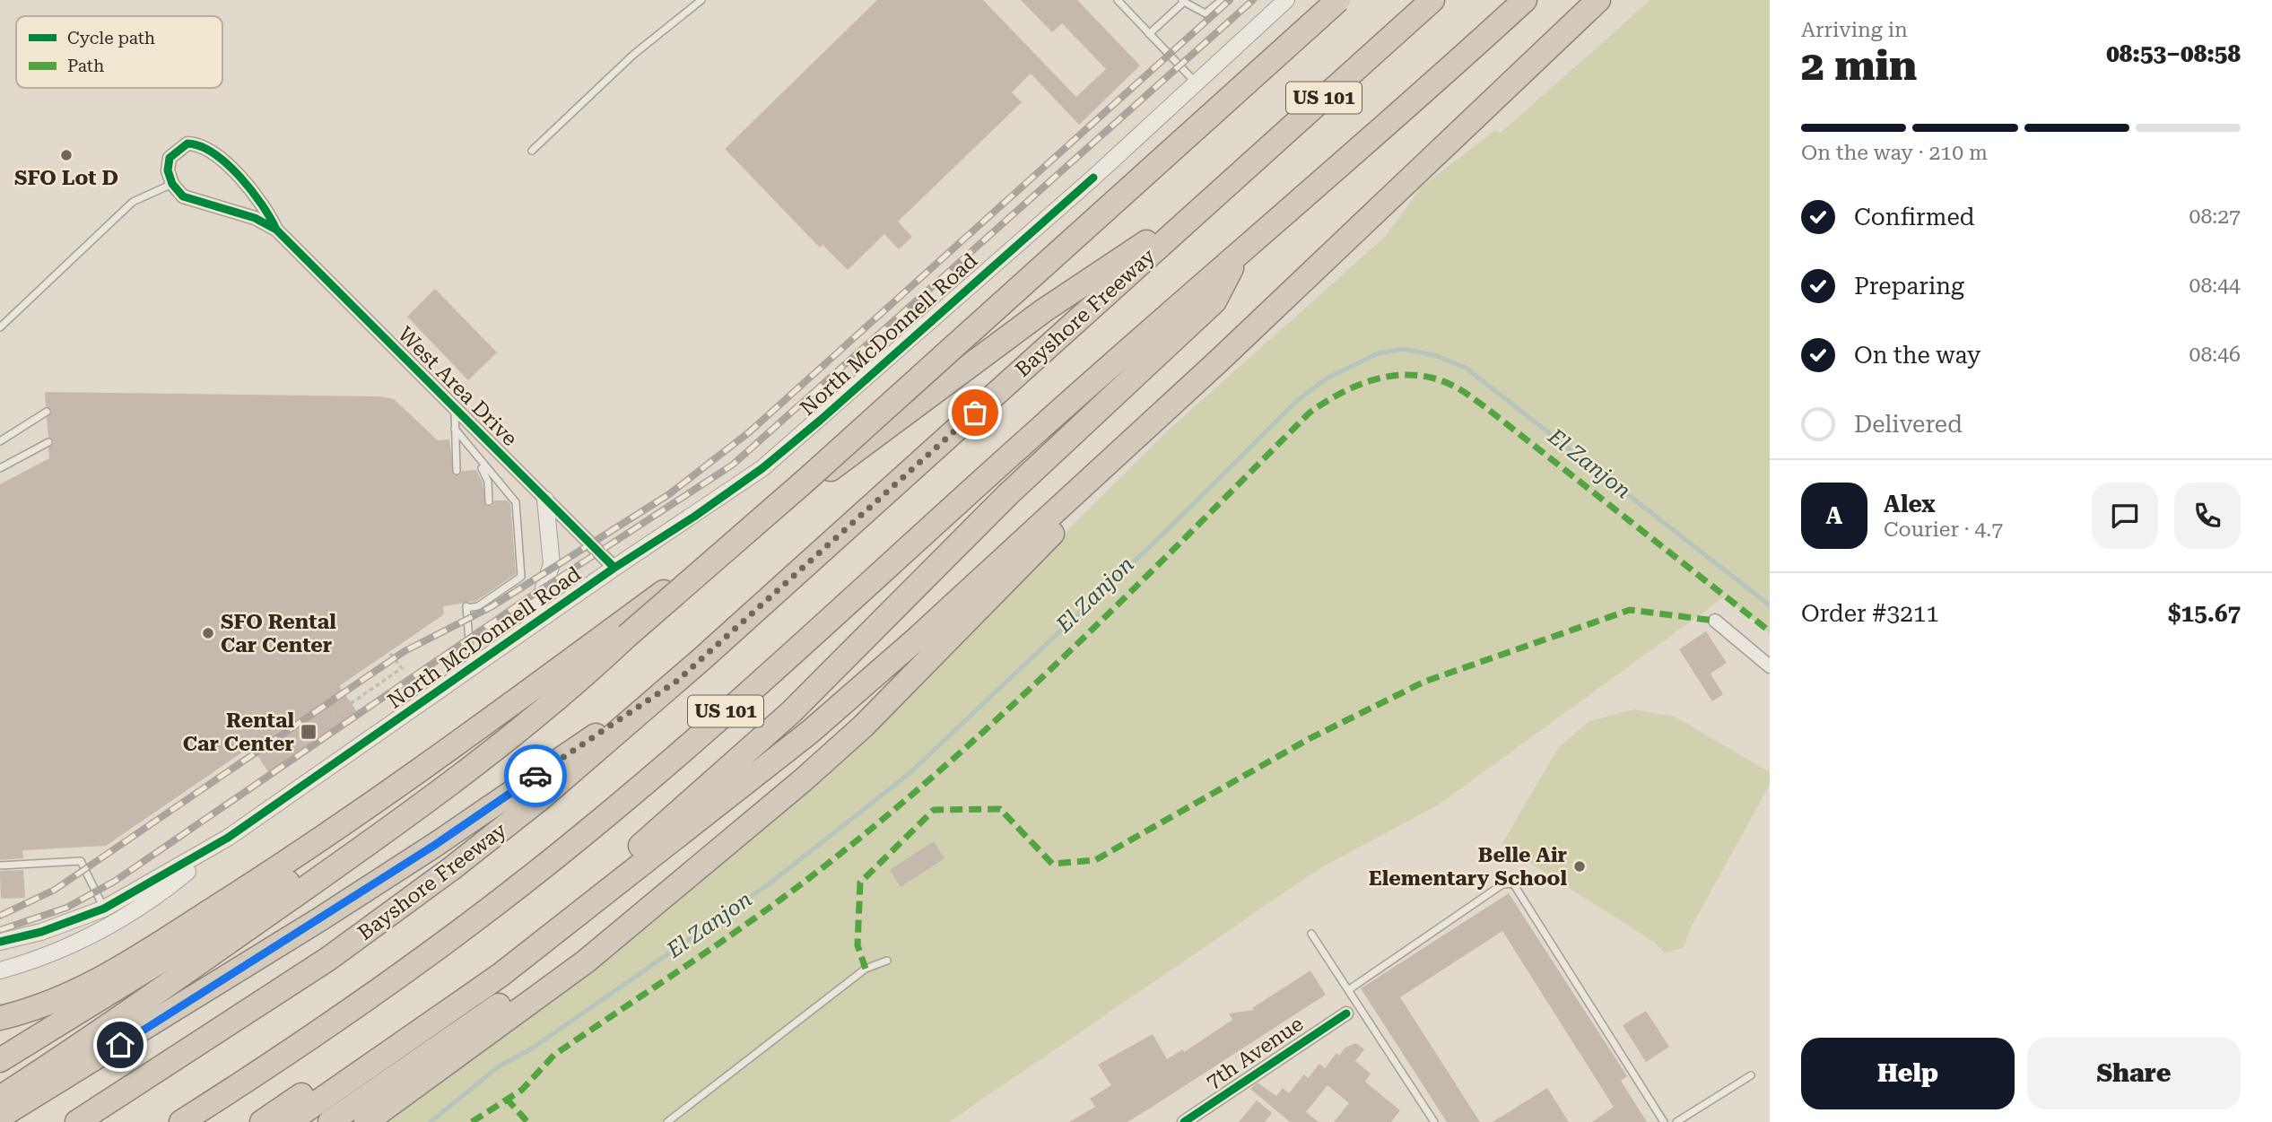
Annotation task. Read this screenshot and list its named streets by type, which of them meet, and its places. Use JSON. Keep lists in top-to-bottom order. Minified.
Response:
{"streets":{"highway":["US 101","Bayshore Freeway"],"street":["North McDonnell Road","West Area Drive","7th Avenue"]},"crossings":[["North McDonnell Road","West Area Drive"]],"water":["El Zanjon"],"places":{"other":["SFO Lot D","SFO Rental Car Center","Belle Air Elementary School"],"transit":["Rental Car Center"]},"legend":["Cycle path","Path"],"page":{"heading":["2 min","Arriving in","08:53–08:58"],"panel":["Alex","Courier · 4.7","Order #3211","$15.67"],"bar":"On the way · 210 m","list":[["Confirmed","08:27"],["Preparing","08:44"],["On the way","08:46"],"Delivered"],"round":"A","buttons":["Help","Share"]}}
